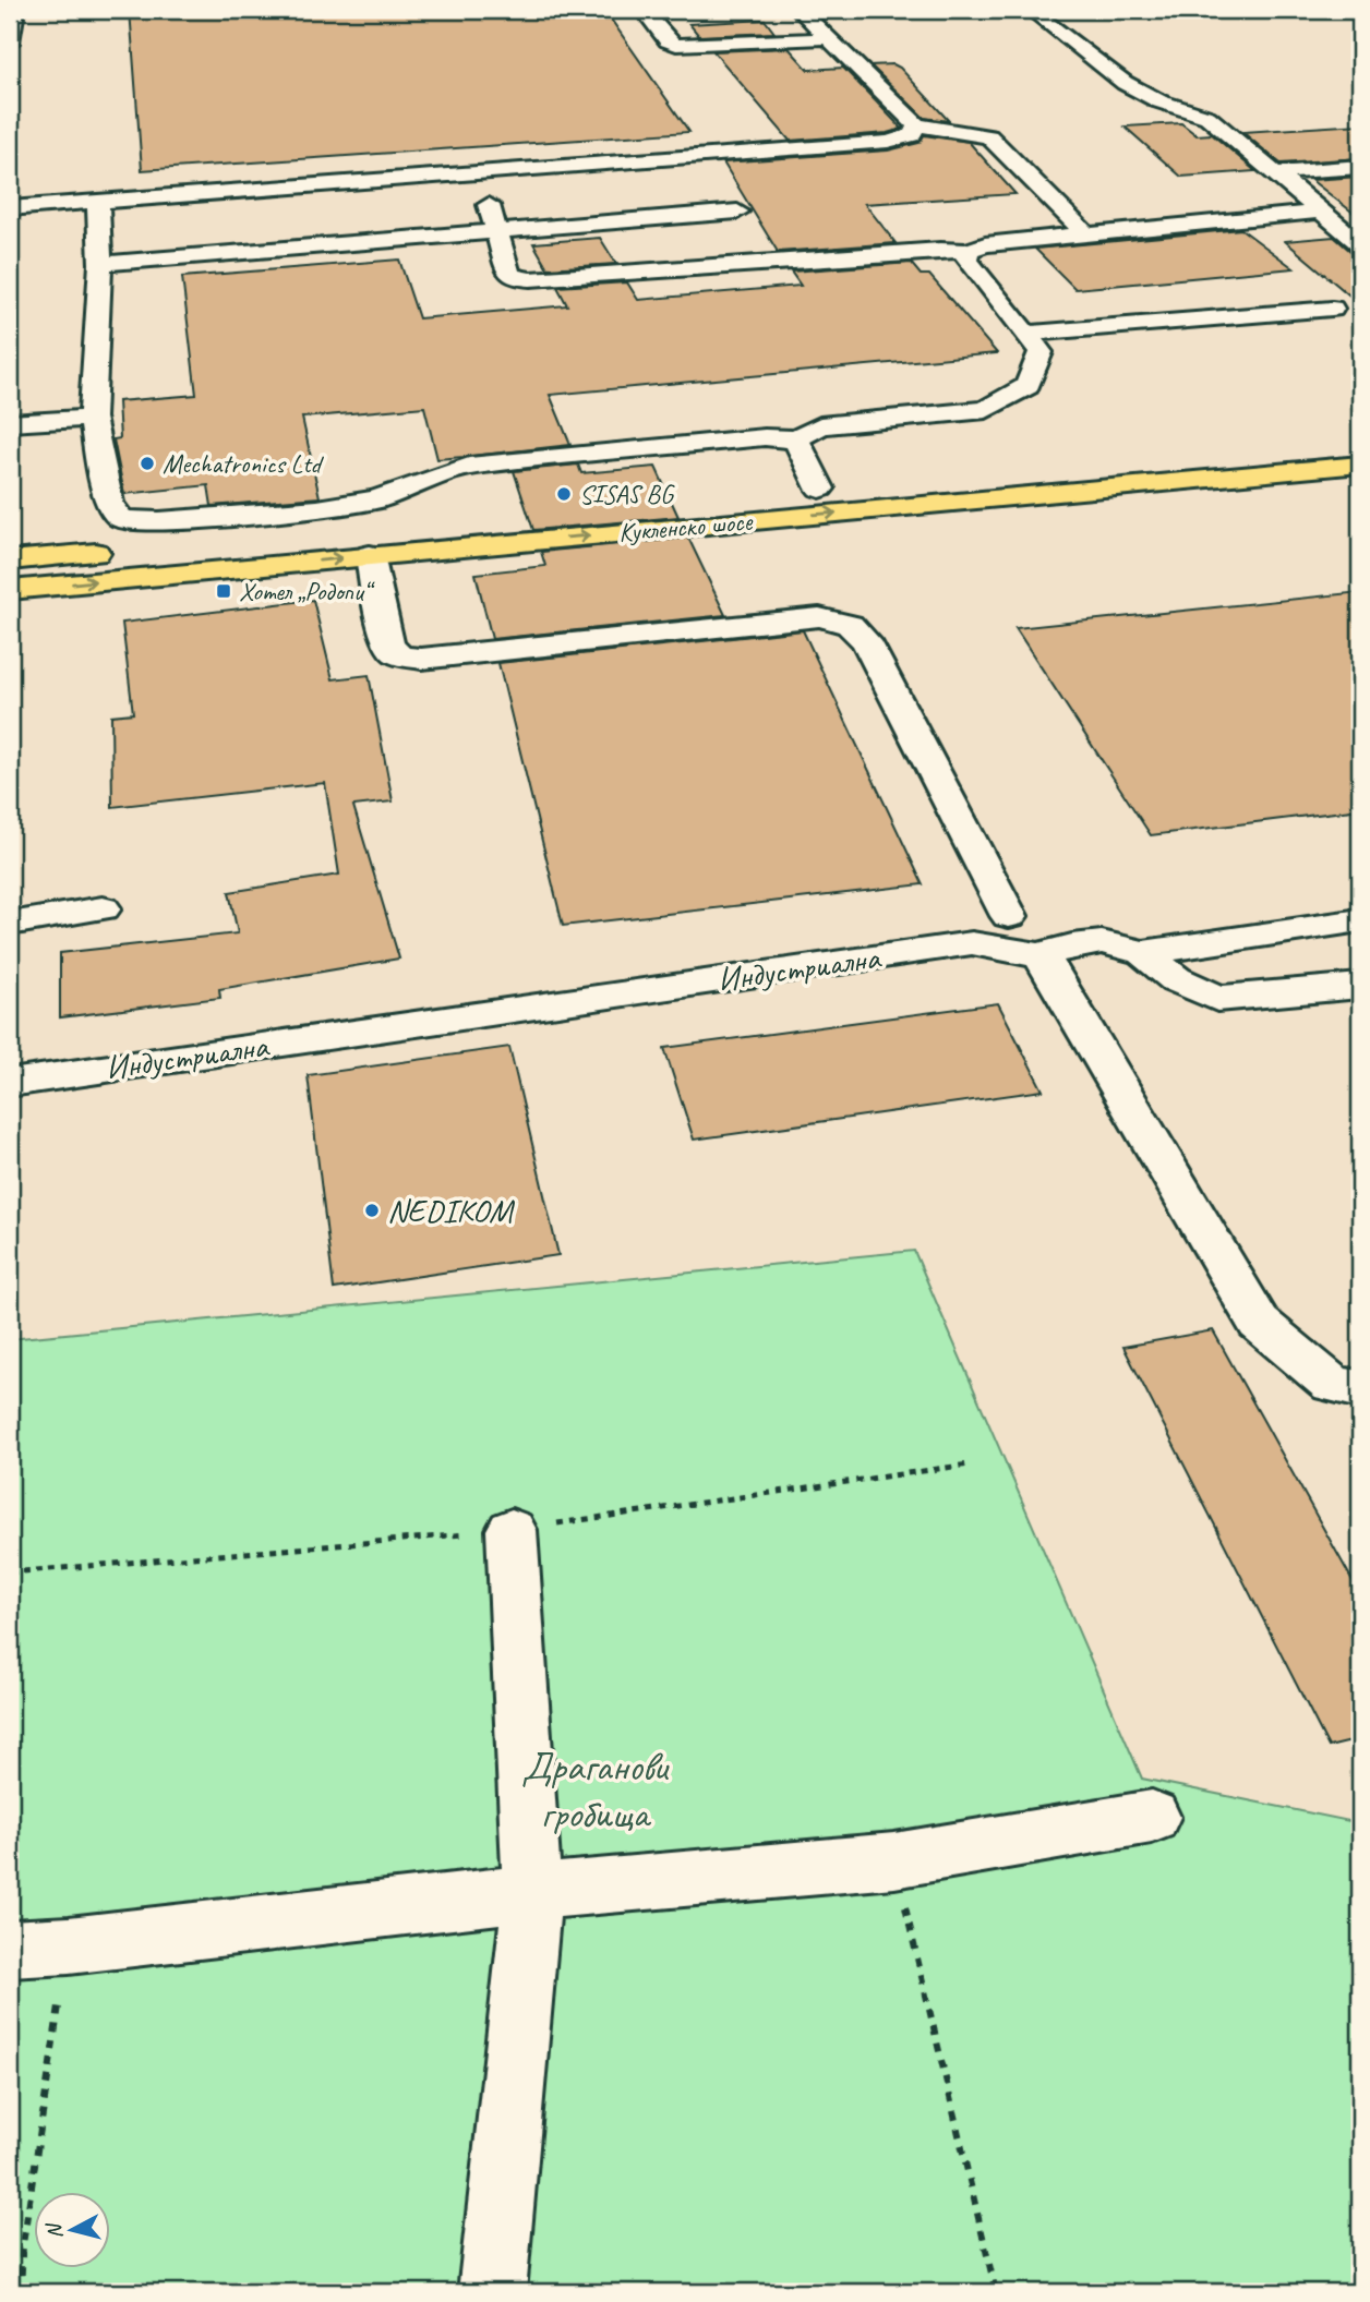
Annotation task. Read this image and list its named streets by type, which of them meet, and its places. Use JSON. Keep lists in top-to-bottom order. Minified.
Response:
{"streets":{"main road":["Кукленско шосе"],"street":["Индустриална"]},"parks":["Драганови гробища"],"places":{"other":["Mechatronics Ltd","SISAS BG","NEDIKOM"],"transit":["Хотел „Родопи“"]},"north":"left"}
